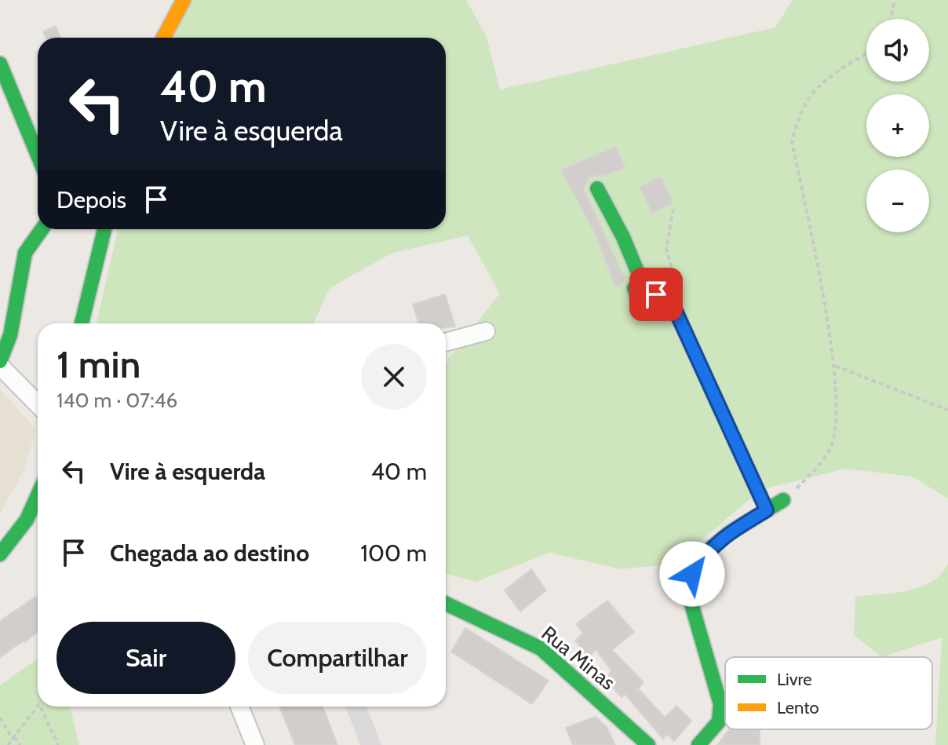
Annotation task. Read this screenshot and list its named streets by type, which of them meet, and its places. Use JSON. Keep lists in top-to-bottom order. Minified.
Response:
{"streets":{"street":["Rua Minas"]},"legend":["Livre","Lento"],"page":{"map_buttons":["+","−"],"turn":["40 m","Vire à esquerda"],"then":"Depois","heading":["1 min","140 m · 07:46"],"list":[{"name":"Vire à esquerda","value":"40 m"},{"name":"Chegada ao destino","value":"100 m"}],"buttons":["Sair","Compartilhar"]}}
